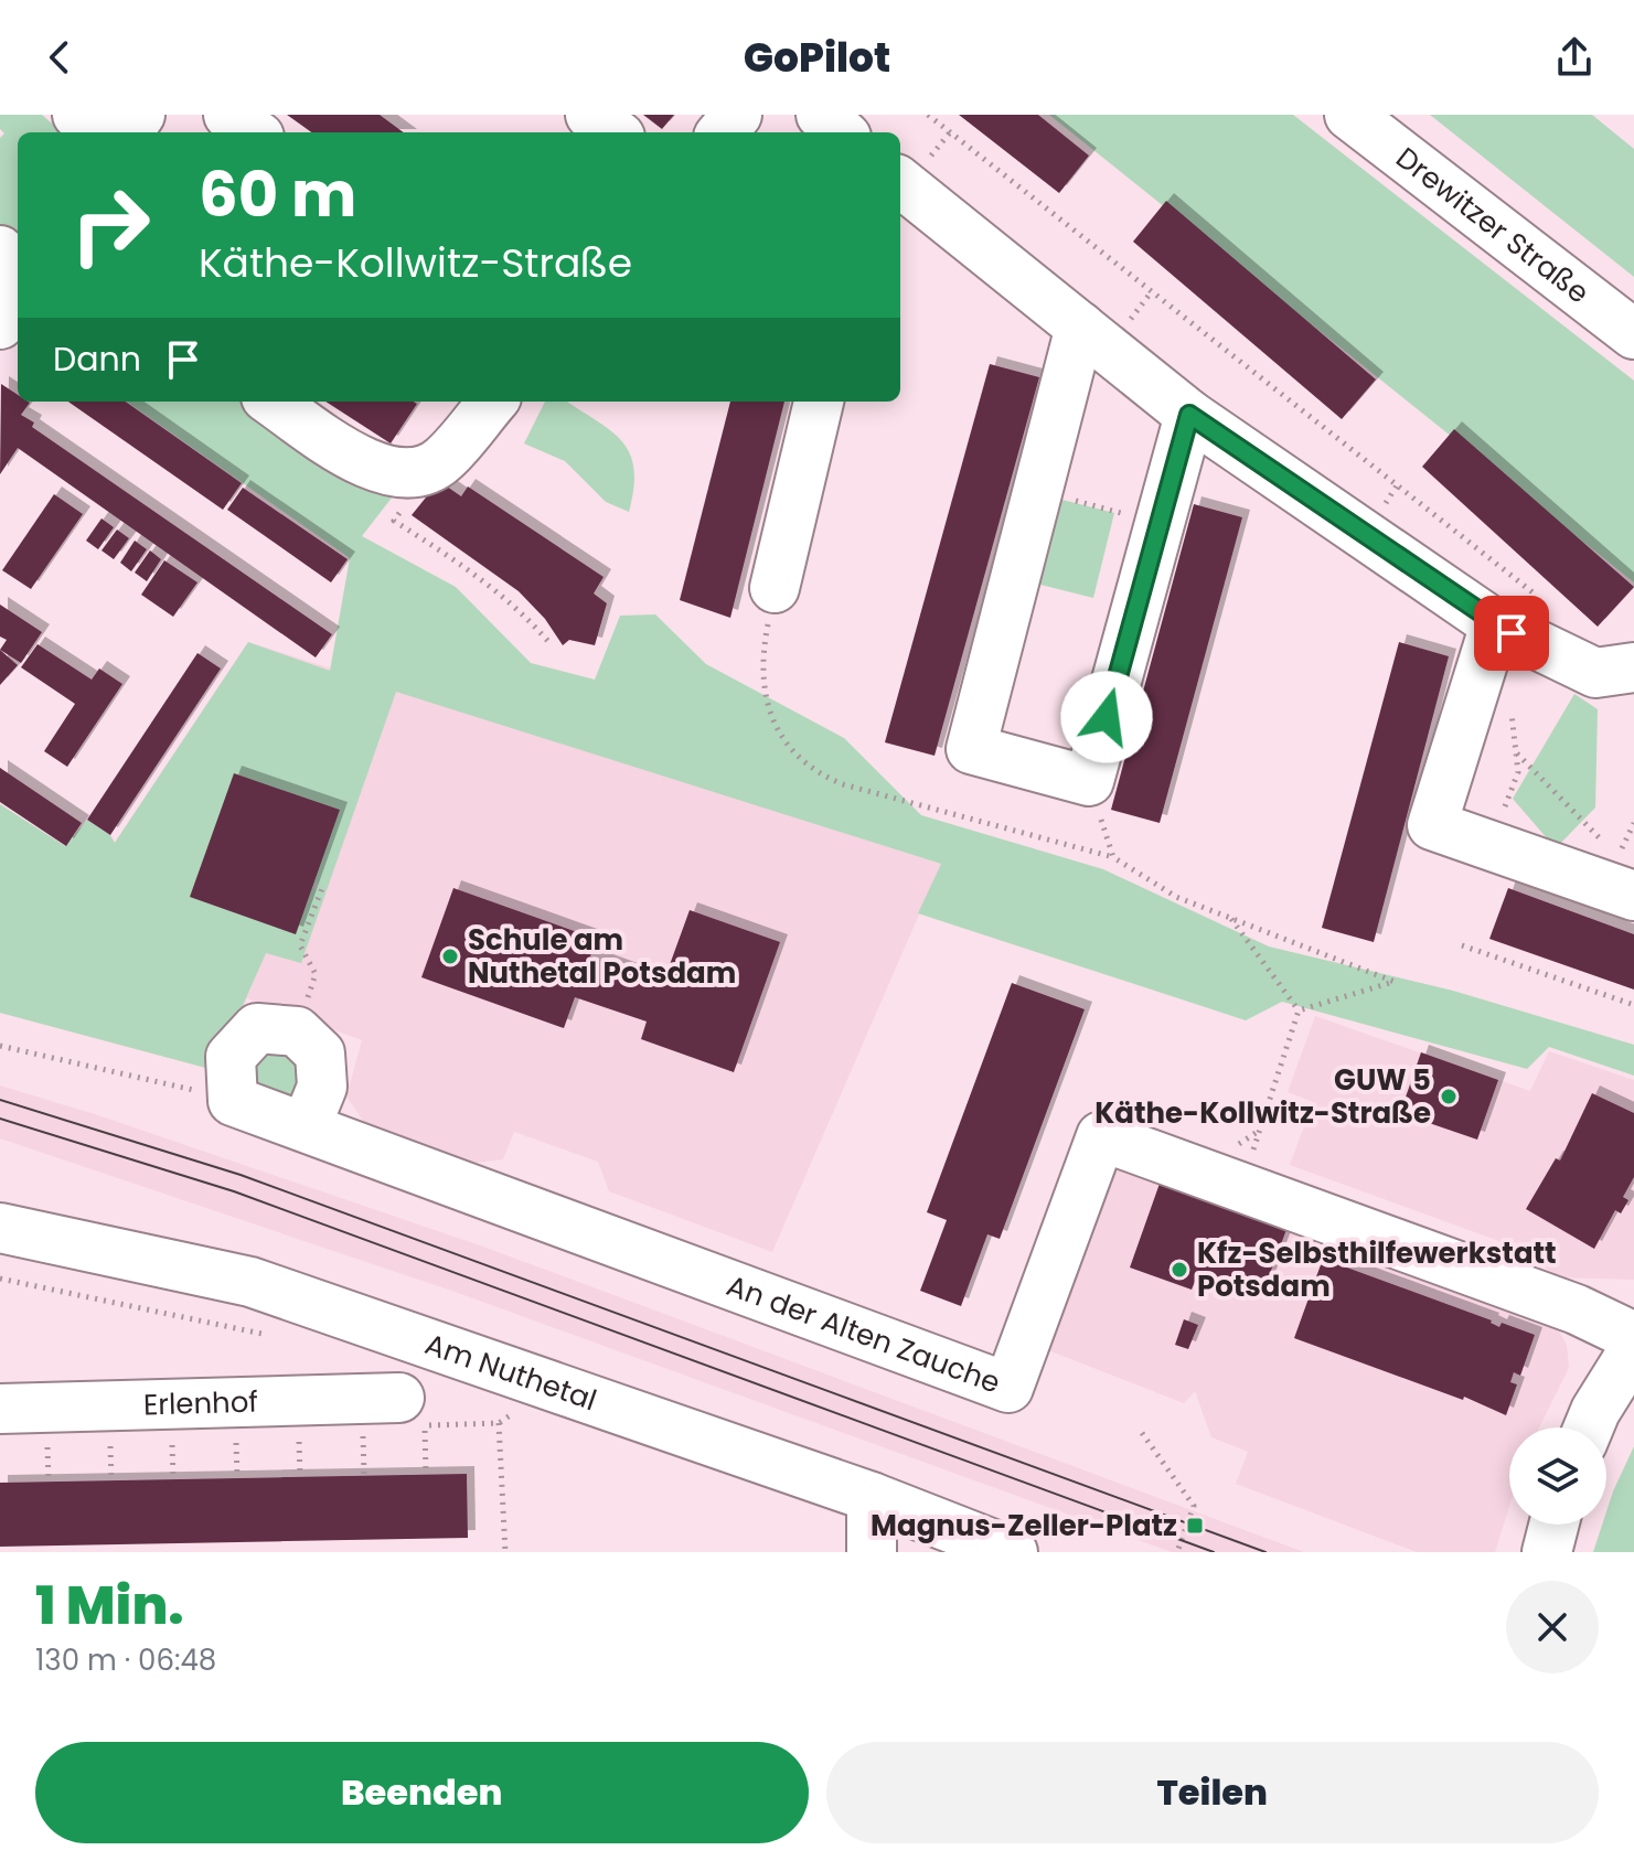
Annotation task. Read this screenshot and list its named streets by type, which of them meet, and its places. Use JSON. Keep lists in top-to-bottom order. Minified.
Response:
{"streets":{"street":["Drewitzer Straße","An der Alten Zauche","Am Nuthetal","Erlenhof"]},"places":{"other":["Schule am Nuthetal Potsdam","GUW 5 Käthe-Kollwitz-Straße","Kfz-Selbsthilfewerkstatt Potsdam"],"transit":["Magnus-Zeller-Platz"]},"page":{"header":"GoPilot","turn":["60 m","Käthe-Kollwitz-Straße"],"then":"Dann","heading":["1 Min.","130 m · 06:48"],"buttons":["Beenden","Teilen"]}}
